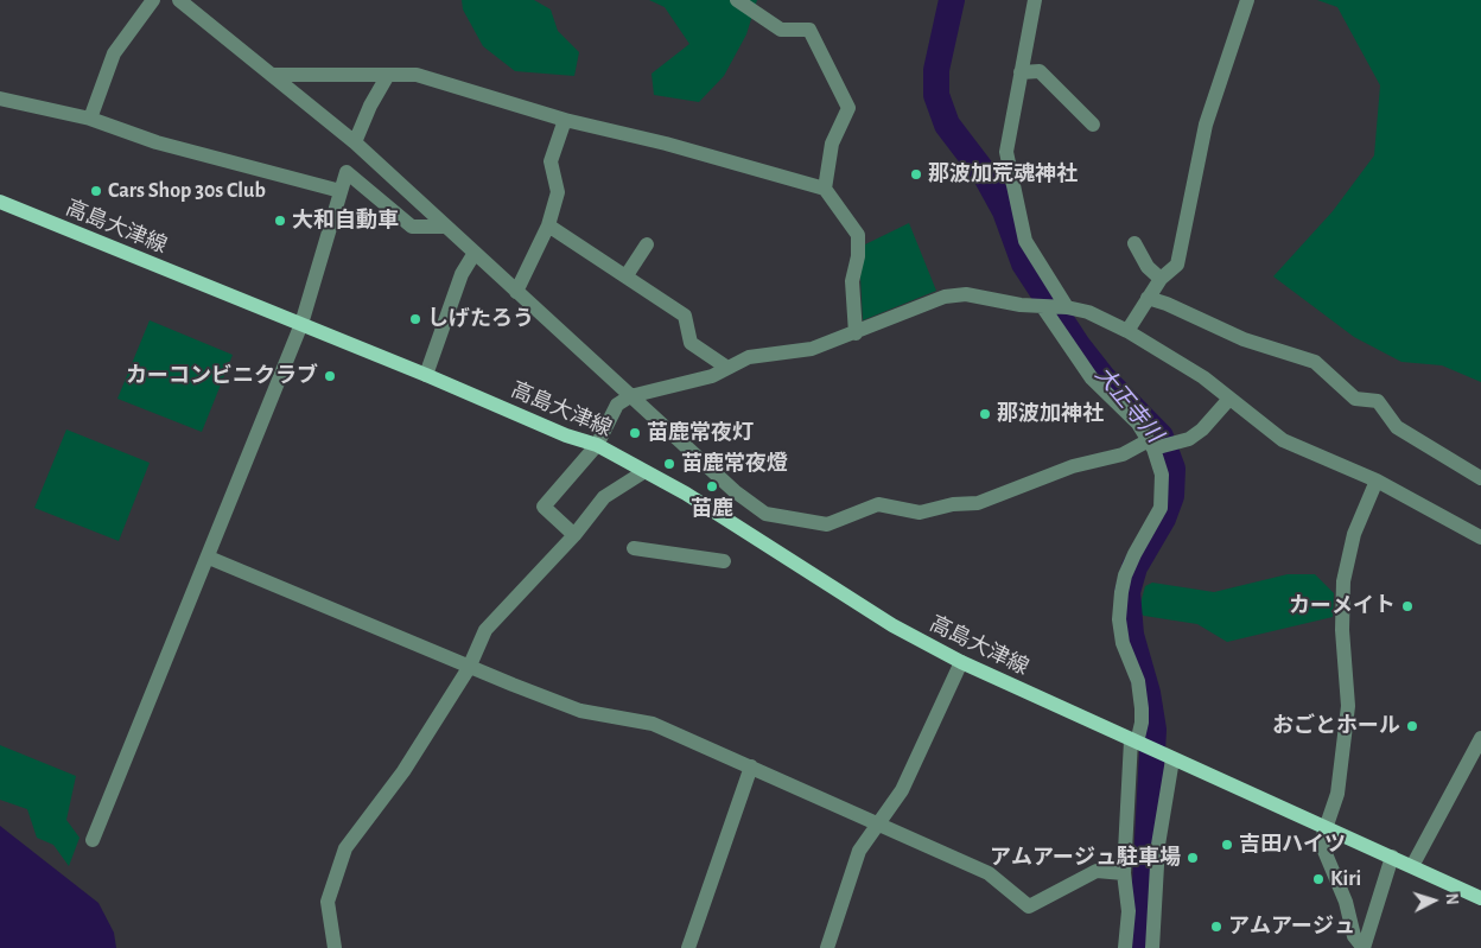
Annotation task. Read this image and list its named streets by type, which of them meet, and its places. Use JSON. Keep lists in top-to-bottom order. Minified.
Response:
{"streets":{"main road":["高島大津線"]},"water":["大正寺川"],"places":["那波加荒魂神社","Cars Shop 30s Club","大和自動車","しげたろう","カーコンビニクラブ","那波加神社","苗鹿常夜灯","苗鹿常夜燈","苗鹿","カーメイト","おごとホール","吉田ハイツ","アムアージュ駐車場","Kiri","アムアージュ"],"north":"right"}
